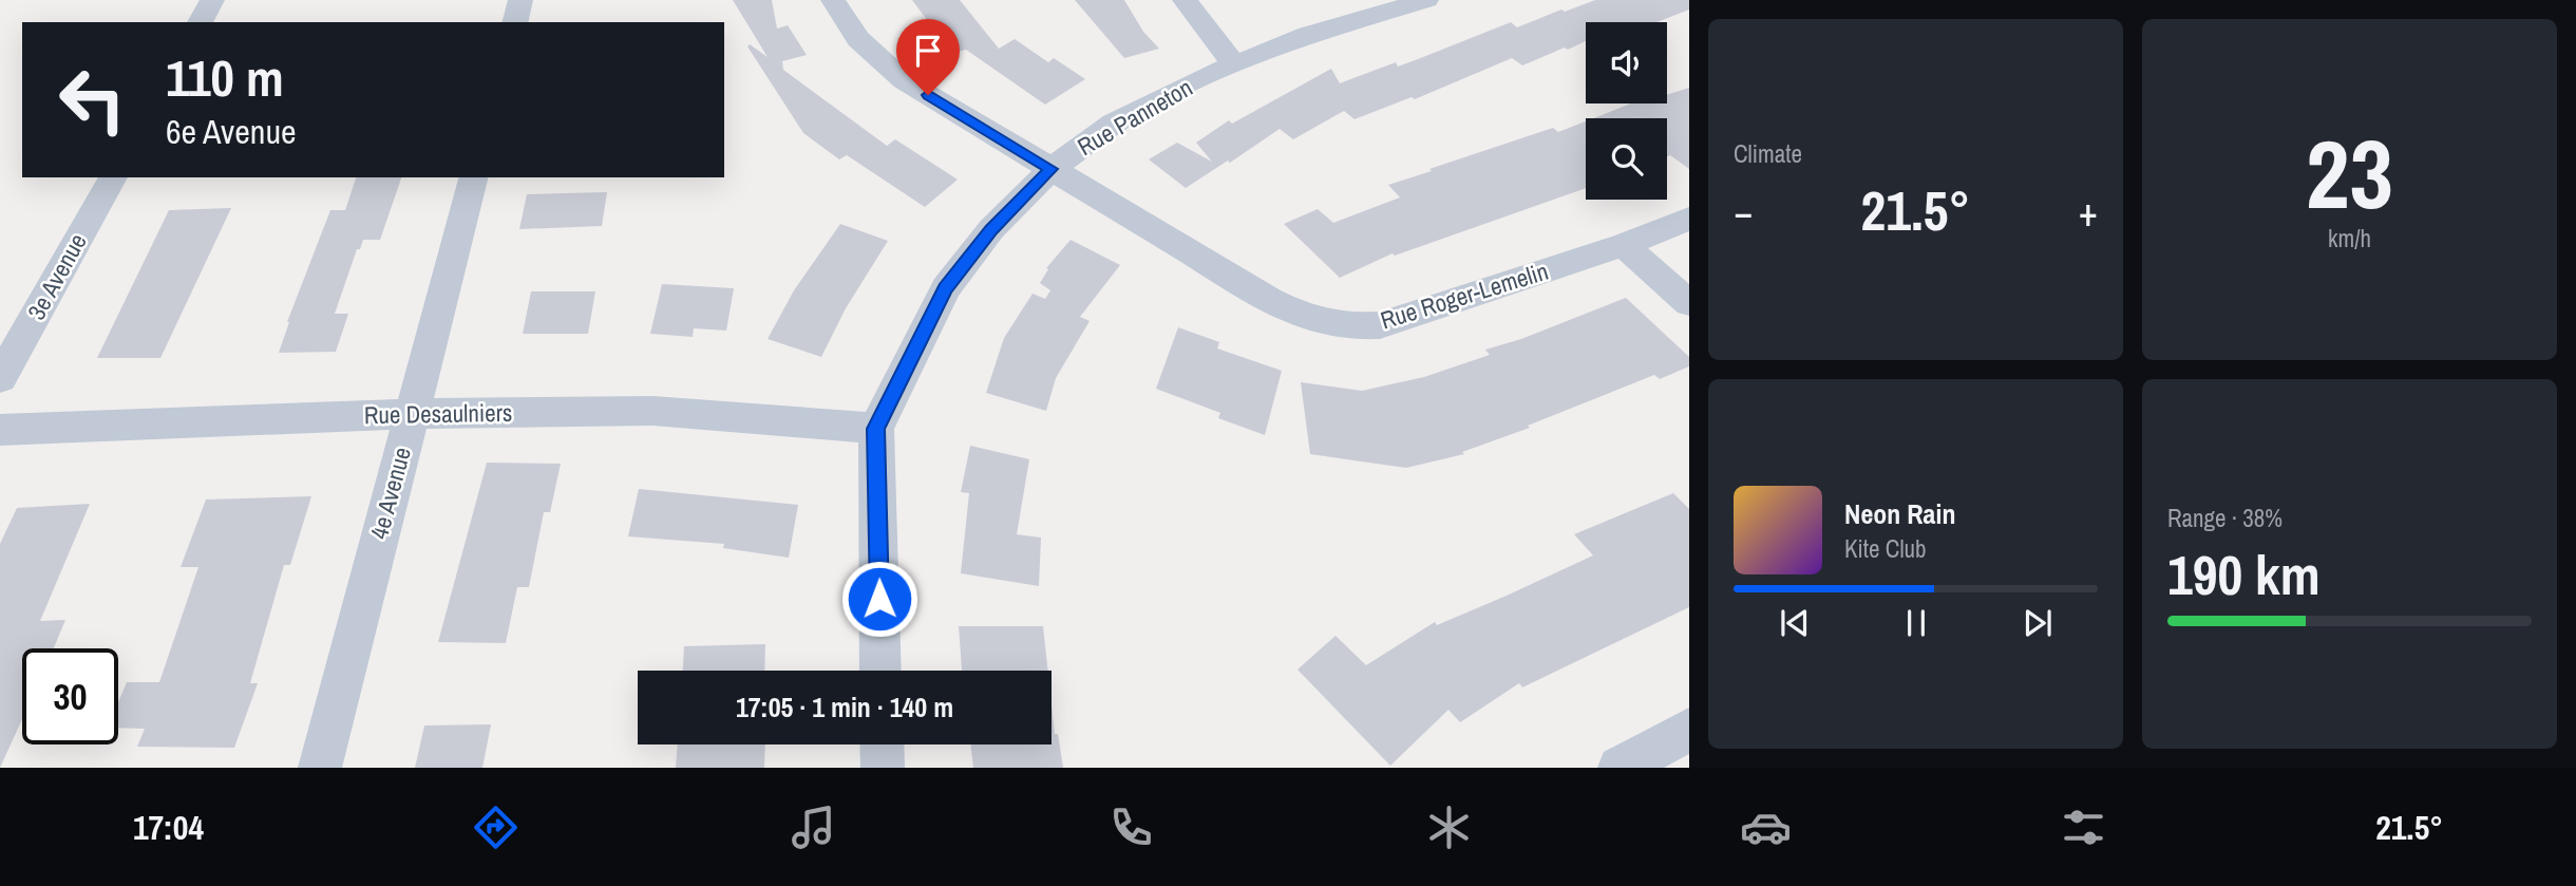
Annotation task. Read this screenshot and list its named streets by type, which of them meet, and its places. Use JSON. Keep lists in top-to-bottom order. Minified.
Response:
{"streets":{"street":["Rue Panneton","3e Avenue","Rue Roger-Lemelin","Rue Desaulniers","4e Avenue"]},"crossings":[["Rue Panneton","Rue Roger-Lemelin"],["Rue Panneton","Rue Desaulniers"],["Rue Desaulniers","4e Avenue"]],"page":{"tile":["Climate",["23","km/h"],["Range · 38%","190 km"]],"turn":["110 m","6e Avenue"],"heat":["−","21.5°","+"],"song":["Neon Rain","Kite Club"],"limit":"30","trip":"17:05 · 1 min · 140 m","tabs":["17:04","21.5°"]}}
